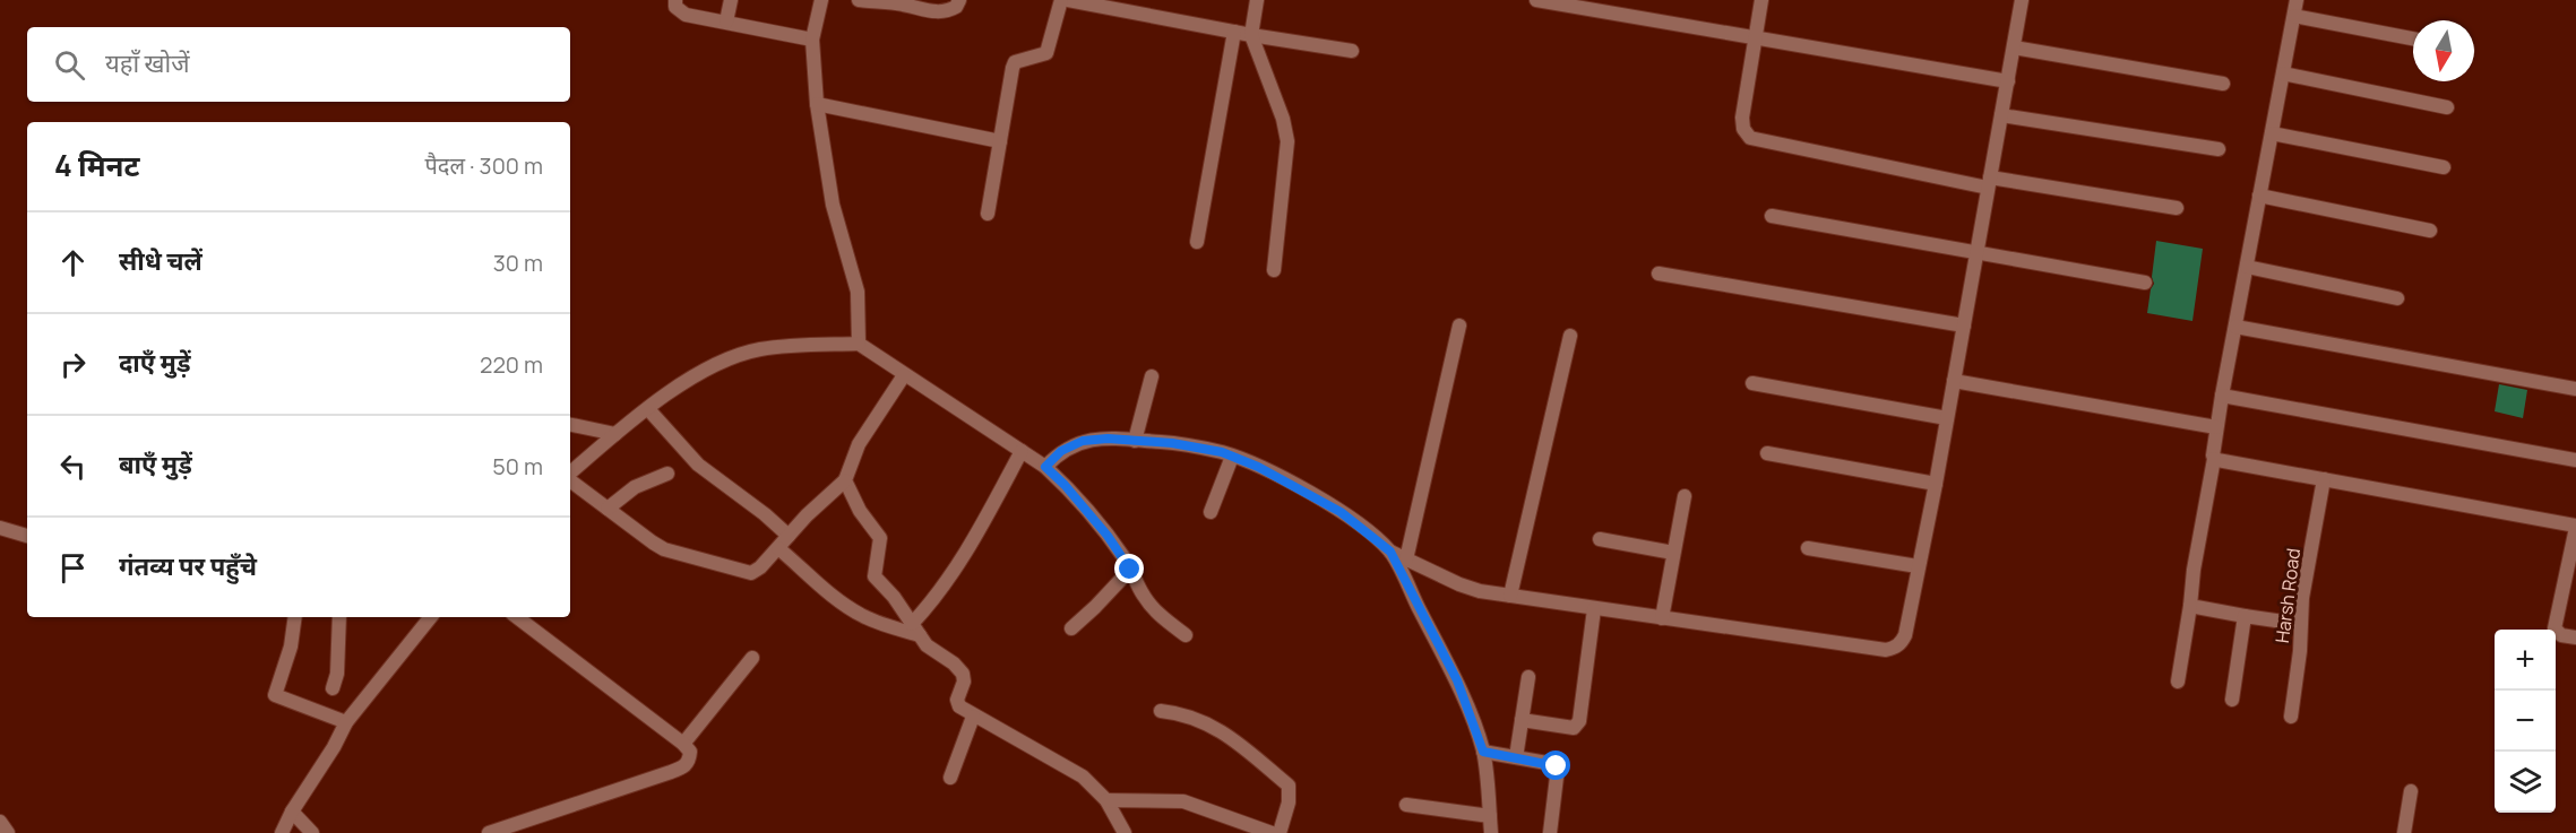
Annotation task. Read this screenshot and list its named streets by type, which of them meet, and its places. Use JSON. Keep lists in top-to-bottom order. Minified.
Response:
{"streets":{"street":["Harsh Road"]},"north":"bottom","page":{"search":"यहाँ खोजें","heading":["4 मिनट","पैदल · 300 m"],"list":[["सीधे चलें","30 m"],["दाएँ मुड़ें","220 m"],["बाएँ मुड़ें","50 m"],"गंतव्य पर पहुँचे"],"map_buttons":["+","−"]}}
